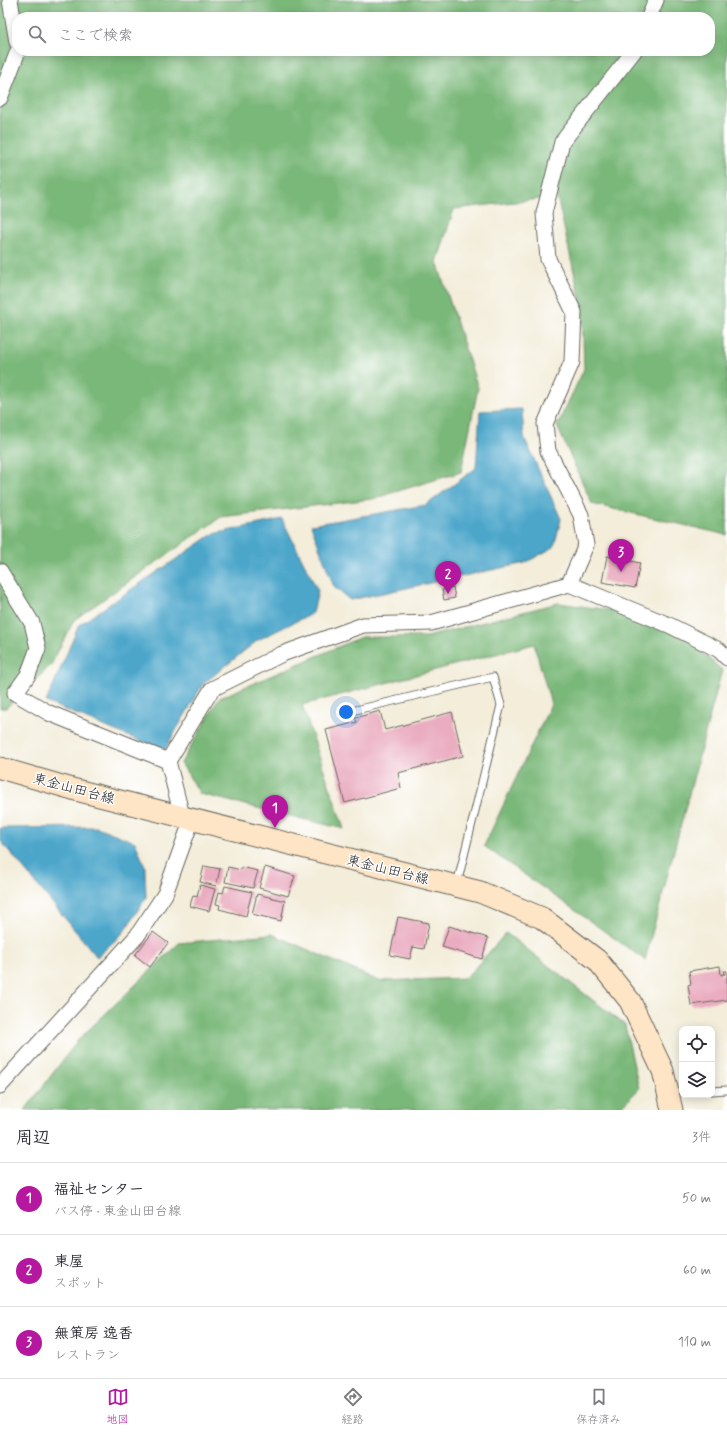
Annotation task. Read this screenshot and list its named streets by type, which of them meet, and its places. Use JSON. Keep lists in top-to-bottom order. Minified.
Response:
{"streets":{"main road":["東金山田台線"]},"page":{"search":"ここで検索","pins":["3","2","1"],"heading":["周辺","3件"],"list":[{"mark":"1","name":"福祉センター","note":"バス停 · 東金山田台線","value":"50 m"},{"mark":"2","name":"東屋","note":"スポット","value":"60 m"},{"mark":"3","name":"無策房 逸香","note":"レストラン","value":"110 m"}],"nav":["地図","経路","保存済み"]}}
